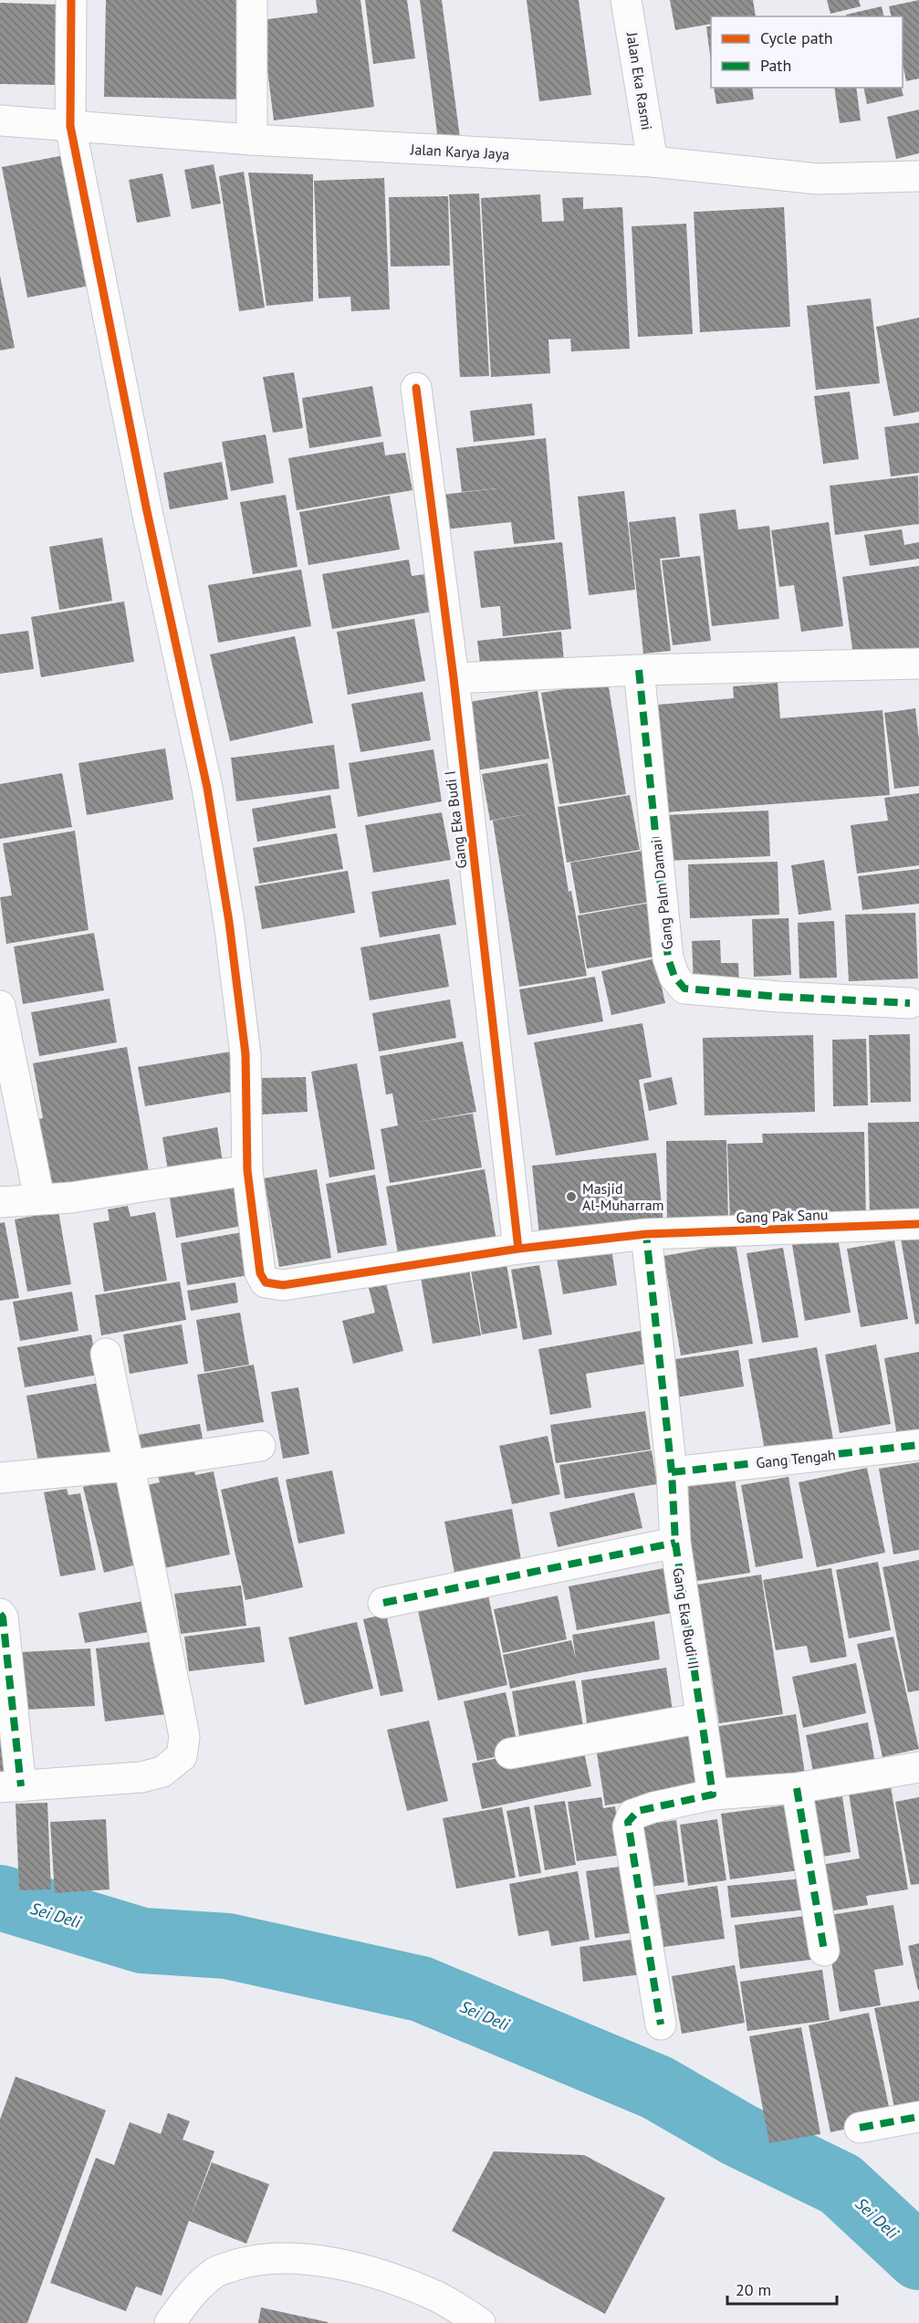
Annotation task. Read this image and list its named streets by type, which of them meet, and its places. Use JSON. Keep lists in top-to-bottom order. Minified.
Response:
{"streets":{"street":["Jalan Eka Rasmi","Jalan Karya Jaya","Gang Eka Budi I","Gang Palm Damai","Gang Pak Sanu","Gang Tengah","Gang Eka Budi II"]},"crossings":[["Jalan Eka Rasmi","Jalan Karya Jaya"],["Jalan Karya Jaya","Gang Pak Sanu"],["Gang Eka Budi I","Gang Pak Sanu"],["Gang Pak Sanu","Gang Eka Budi II"],["Gang Tengah","Gang Eka Budi II"]],"water":["Sei Deli"],"places":["Masjid Al-Muharram"],"legend":["Cycle path","Path"],"scale_bar":"20 m"}
